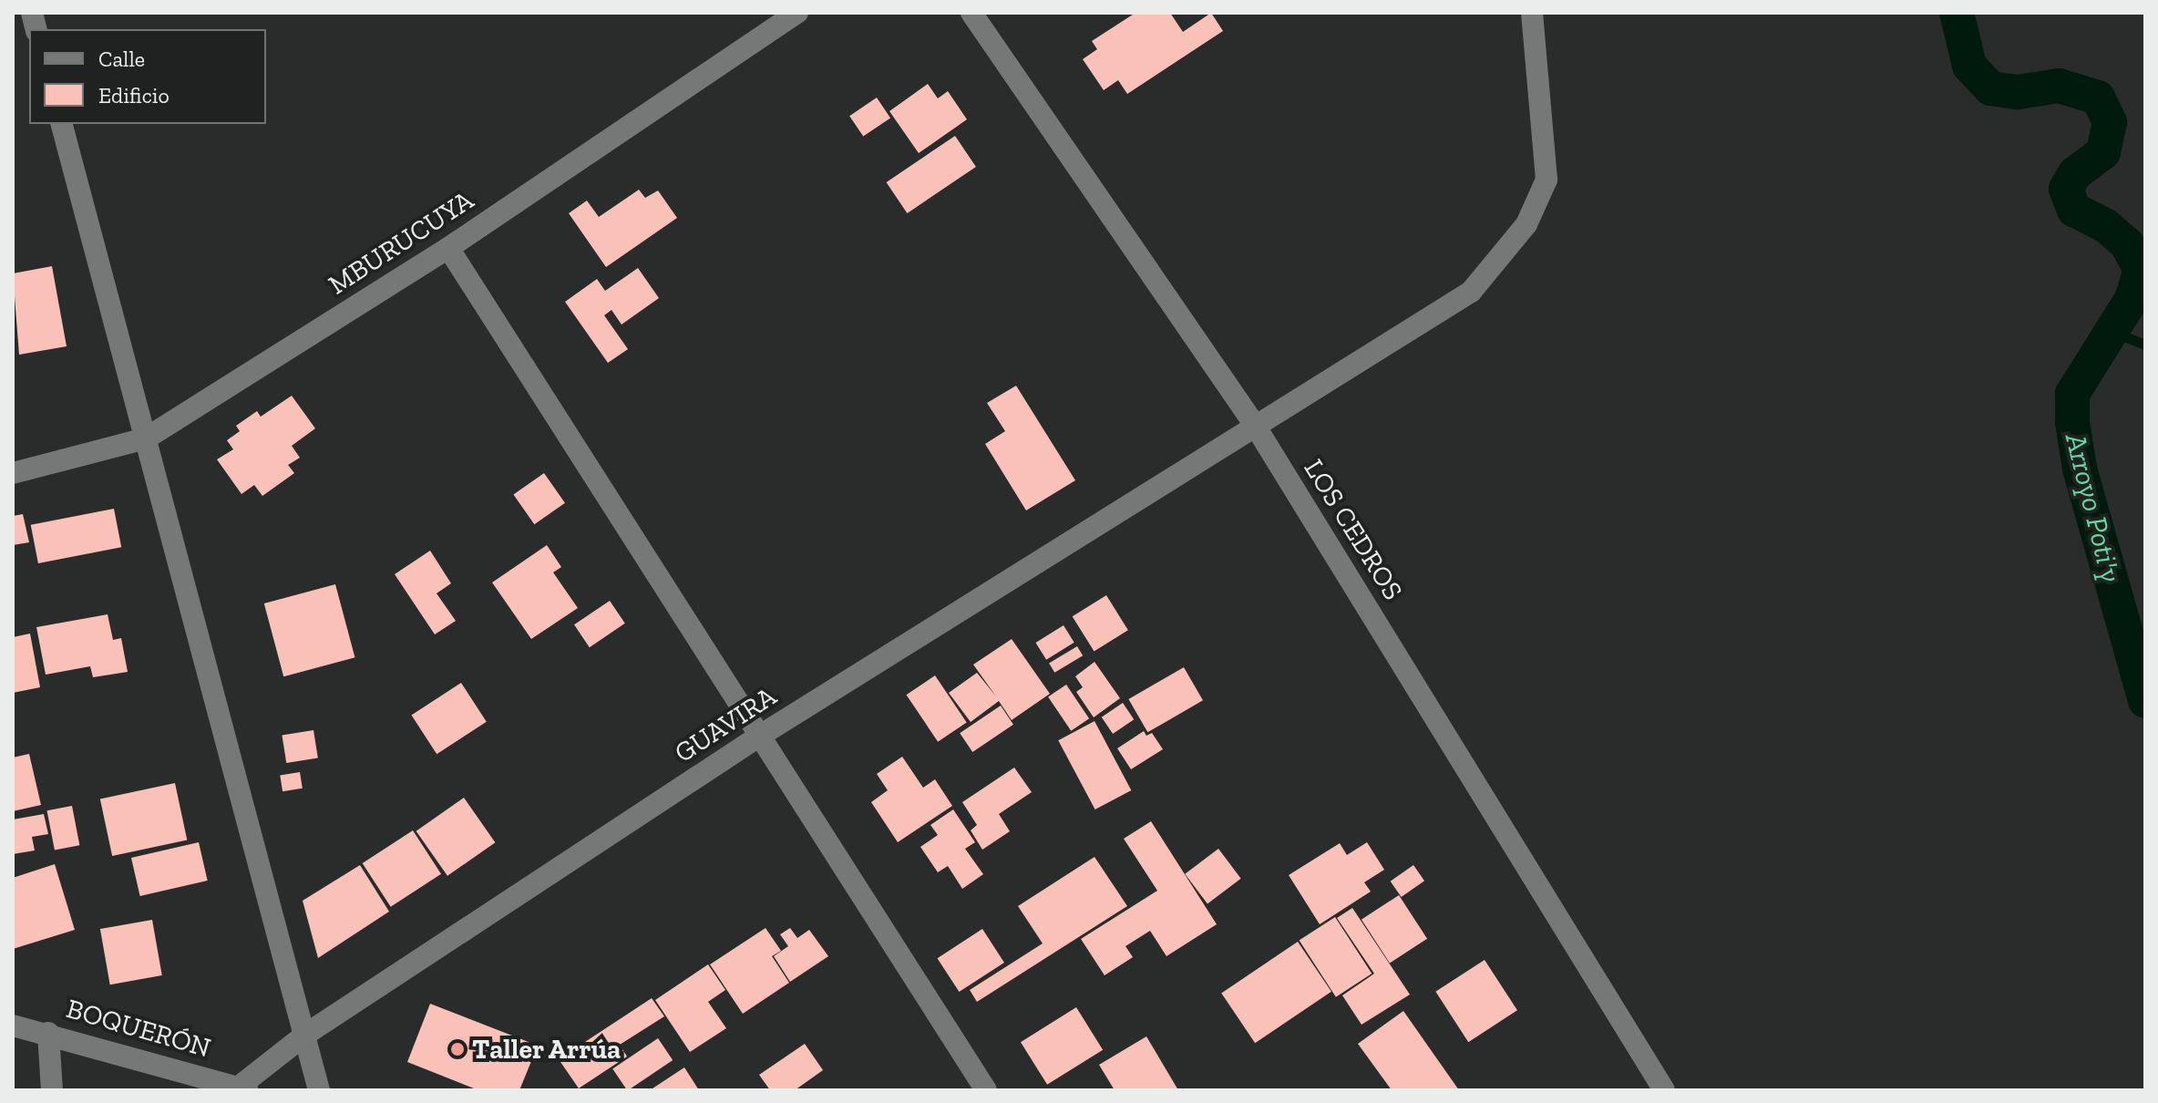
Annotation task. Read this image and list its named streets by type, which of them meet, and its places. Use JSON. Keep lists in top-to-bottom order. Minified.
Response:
{"streets":{"street":["MBURUCUYA","LOS CEDROS","GUAVIRA","BOQUERÓN"]},"crossings":[["LOS CEDROS","GUAVIRA"],["GUAVIRA","BOQUERÓN"]],"water":["Arroyo Poti'y"],"places":["Taller Arrúa"],"legend":["Calle","Edificio"]}
